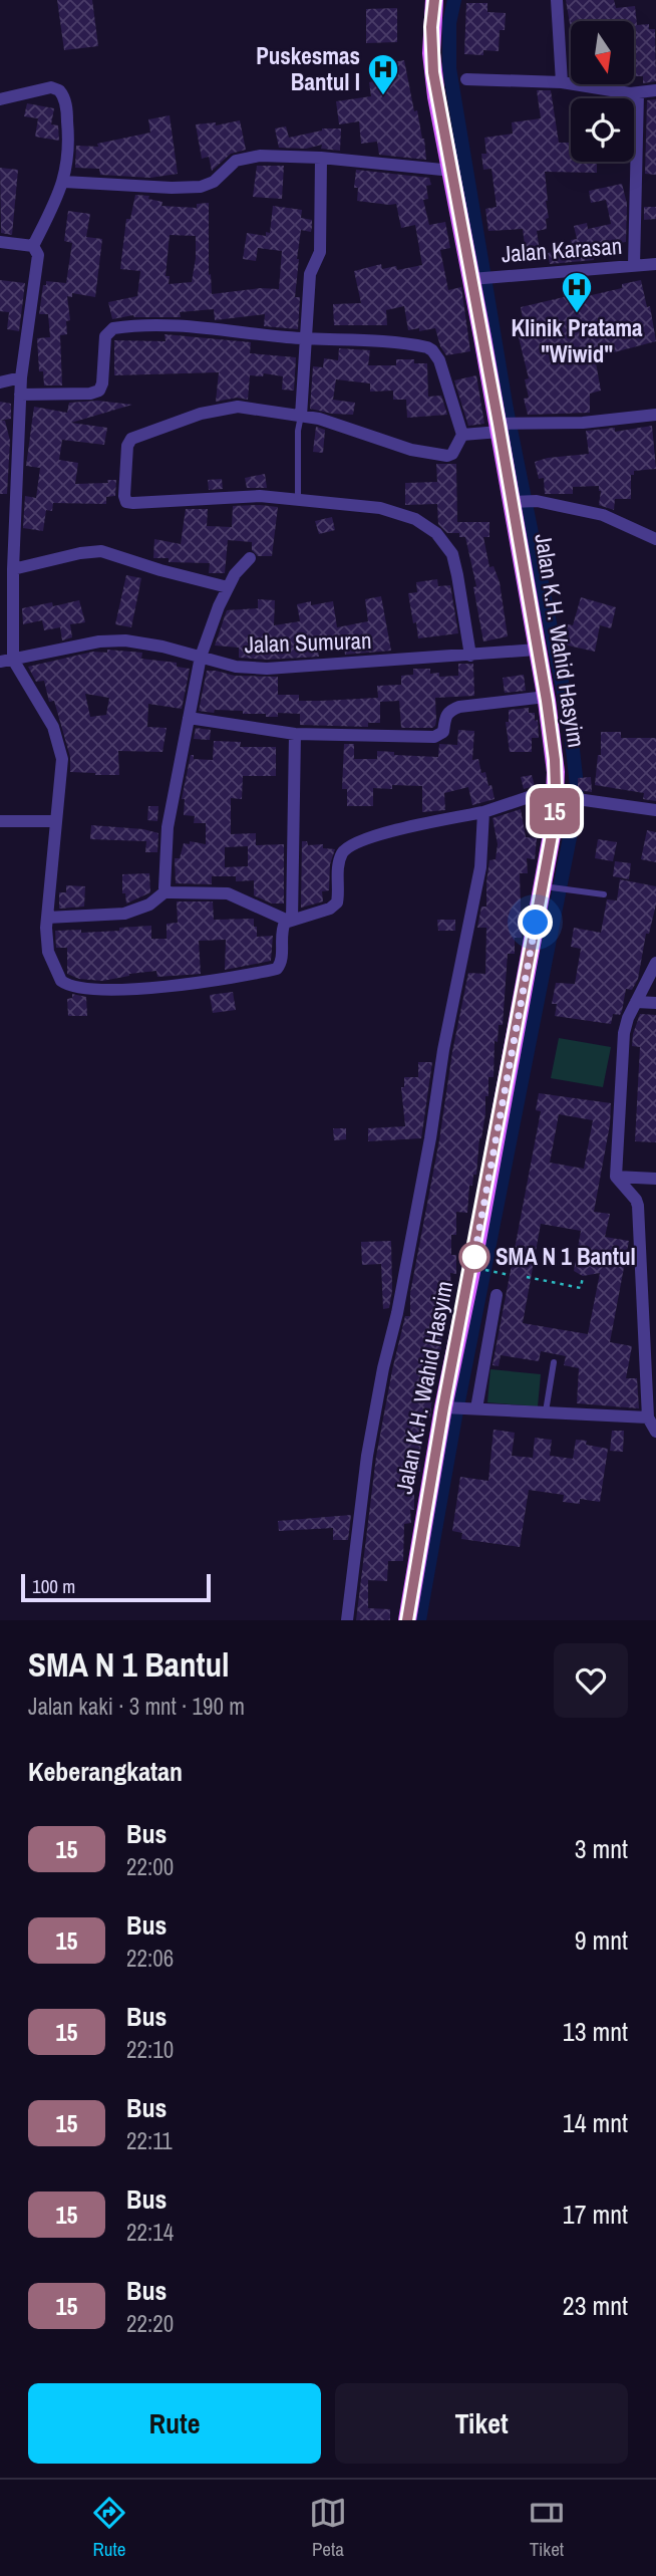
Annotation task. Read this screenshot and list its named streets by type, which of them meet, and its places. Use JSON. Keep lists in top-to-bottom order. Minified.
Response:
{"streets":{"main road":["Jalan K.H. Wahid Hasyim"],"street":["Jalan Karasan","Jalan Sumuran"]},"crossings":[["Jalan Karasan","Jalan K.H. Wahid Hasyim"],["Jalan K.H. Wahid Hasyim","Jalan Sumuran"]],"places":{"hospital":["Puskesmas Bantul I","Klinik Pratama \"Wiwid\""],"other":["SMA N 1 Bantul"]},"lines":["bus line 15"],"scale_bar":"100 m","north":"bottom","page":{"on_map":"15","scale":"100 m","heading":[["SMA N 1 Bantul","Jalan kaki · 3 mnt · 190 m"],"Keberangkatan"],"list":[{"mark":"15","name":"Bus","note":"22:00","value":"3 mnt"},{"mark":"15","name":"Bus","note":"22:06","value":"9 mnt"},{"mark":"15","name":"Bus","note":"22:10","value":"13 mnt"},{"mark":"15","name":"Bus","note":"22:11","value":"14 mnt"},{"mark":"15","name":"Bus","note":"22:14","value":"17 mnt"},{"mark":"15","name":"Bus","note":"22:20","value":"23 mnt"}],"buttons":["Rute","Tiket"],"tabs":["Rute","Peta","Tiket"]}}
